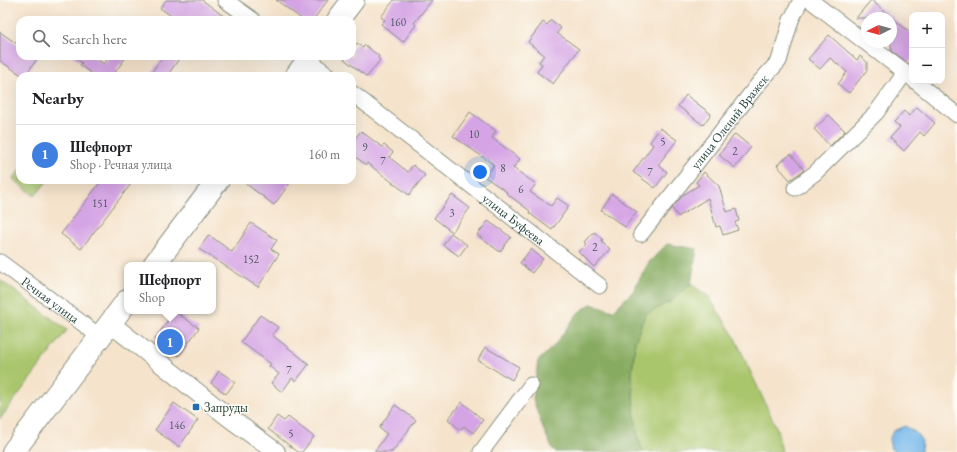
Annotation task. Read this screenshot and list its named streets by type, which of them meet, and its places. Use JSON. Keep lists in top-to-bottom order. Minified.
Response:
{"streets":{"street":["улица Олений Вражек","улица Буфеева","Речная улица"]},"places":{"transit":["Запруды"]},"house_numbers":["160","10","5","9","2","7","8","7","6","151","3","2","152","7","146","5"],"north":"left","page":{"map_buttons":["+","−"],"search":"Search here","heading":"Nearby","list":[{"mark":"1","name":"Шефпорт","note":"Shop · Речная улица","value":"160 m"}],"popup":["Шефпорт","Shop"],"pins":"1"}}
